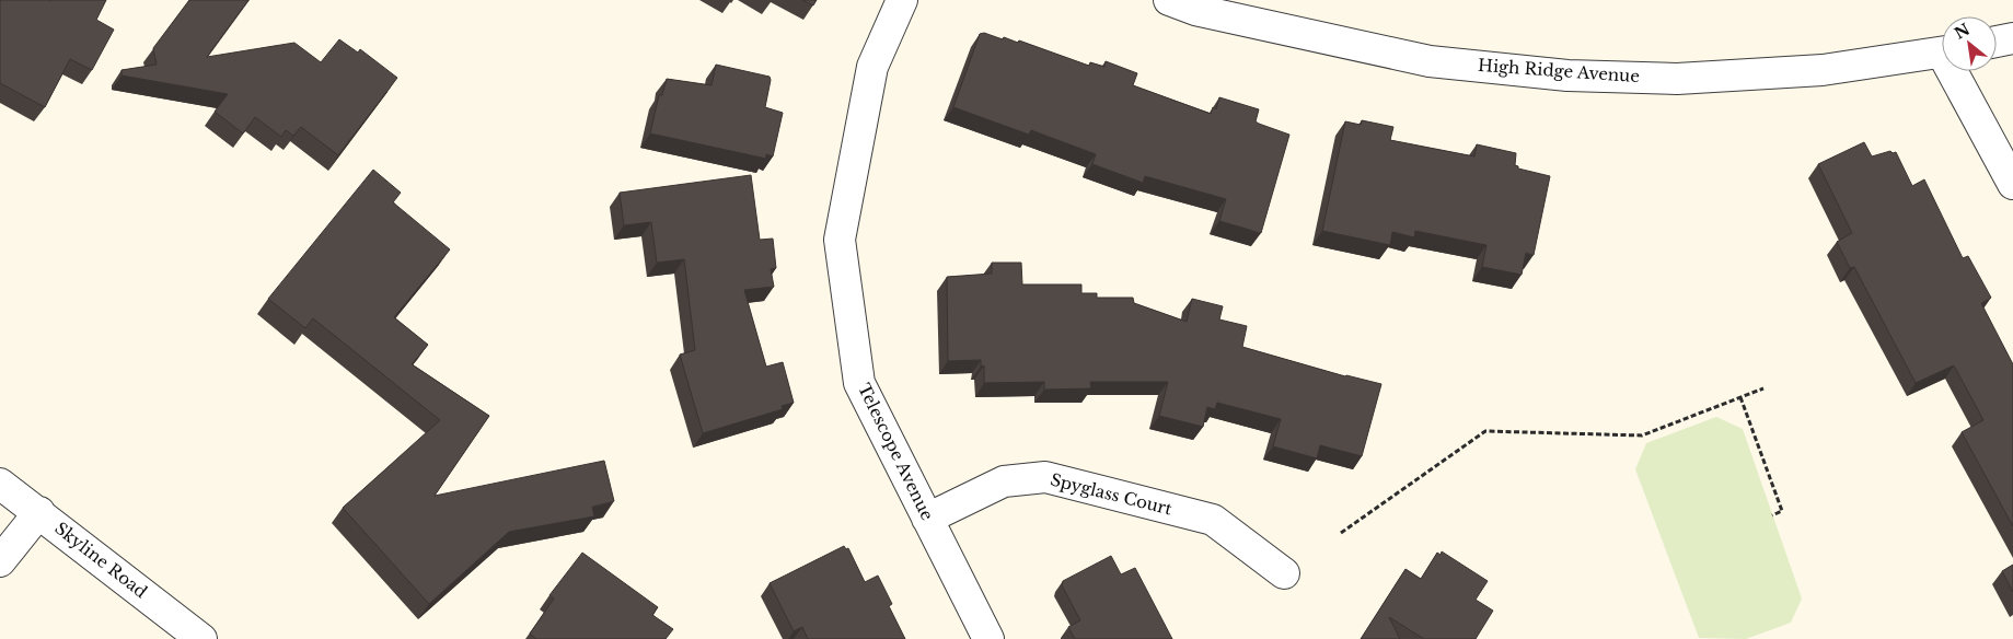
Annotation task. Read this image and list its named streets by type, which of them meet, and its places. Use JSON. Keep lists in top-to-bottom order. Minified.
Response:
{"streets":{"street":["High Ridge Avenue","Telescope Avenue","Spyglass Court","Skyline Road"]},"crossings":[["Telescope Avenue","Spyglass Court"]],"north":"top left"}
